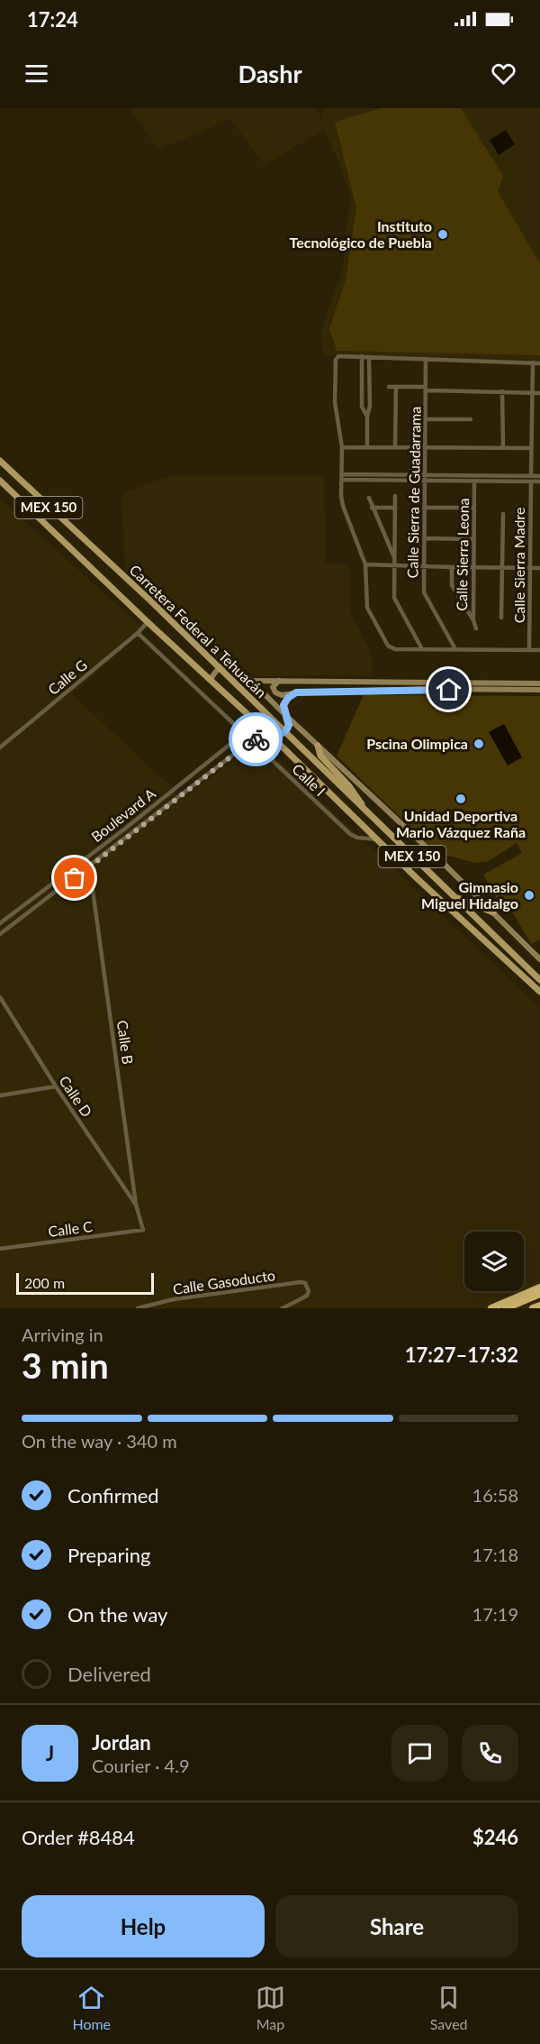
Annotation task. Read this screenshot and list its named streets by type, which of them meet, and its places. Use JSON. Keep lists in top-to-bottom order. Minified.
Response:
{"streets":{"main road":["MEX 150","Carretera Federal a Tehuacán"],"street":["Calle Sierra de Guadarrama","Calle Sierra Leona","Calle Sierra Madre","Calle G","Calle I","Boulevard A","Calle B","Calle D","Calle C","Calle Gasoducto"]},"crossings":[["Carretera Federal a Tehuacán","Calle G"],["Carretera Federal a Tehuacán","Calle I"],["Carretera Federal a Tehuacán","Boulevard A"],["Calle G","Calle I"],["Calle I","Boulevard A"],["Boulevard A","Calle B"],["Calle B","Calle D"],["Calle B","Calle C"]],"places":["Instituto Tecnológico de Puebla","Pscina Olimpica","Unidad Deportiva Mario Vázquez Raña","Gimnasio Miguel Hidalgo"],"scale_bar":"200 m","page":{"status":"17:24","header":"Dashr","scale":"200 m","heading":["3 min","Arriving in","17:27–17:32"],"panel":["Jordan","Courier · 4.9","Order #8484","$246"],"bar":"On the way · 340 m","list":[["Confirmed","16:58"],["Preparing","17:18"],["On the way","17:19"],"Delivered"],"round":"J","buttons":["Help","Share"],"tabs":["Home","Map","Saved"]}}
